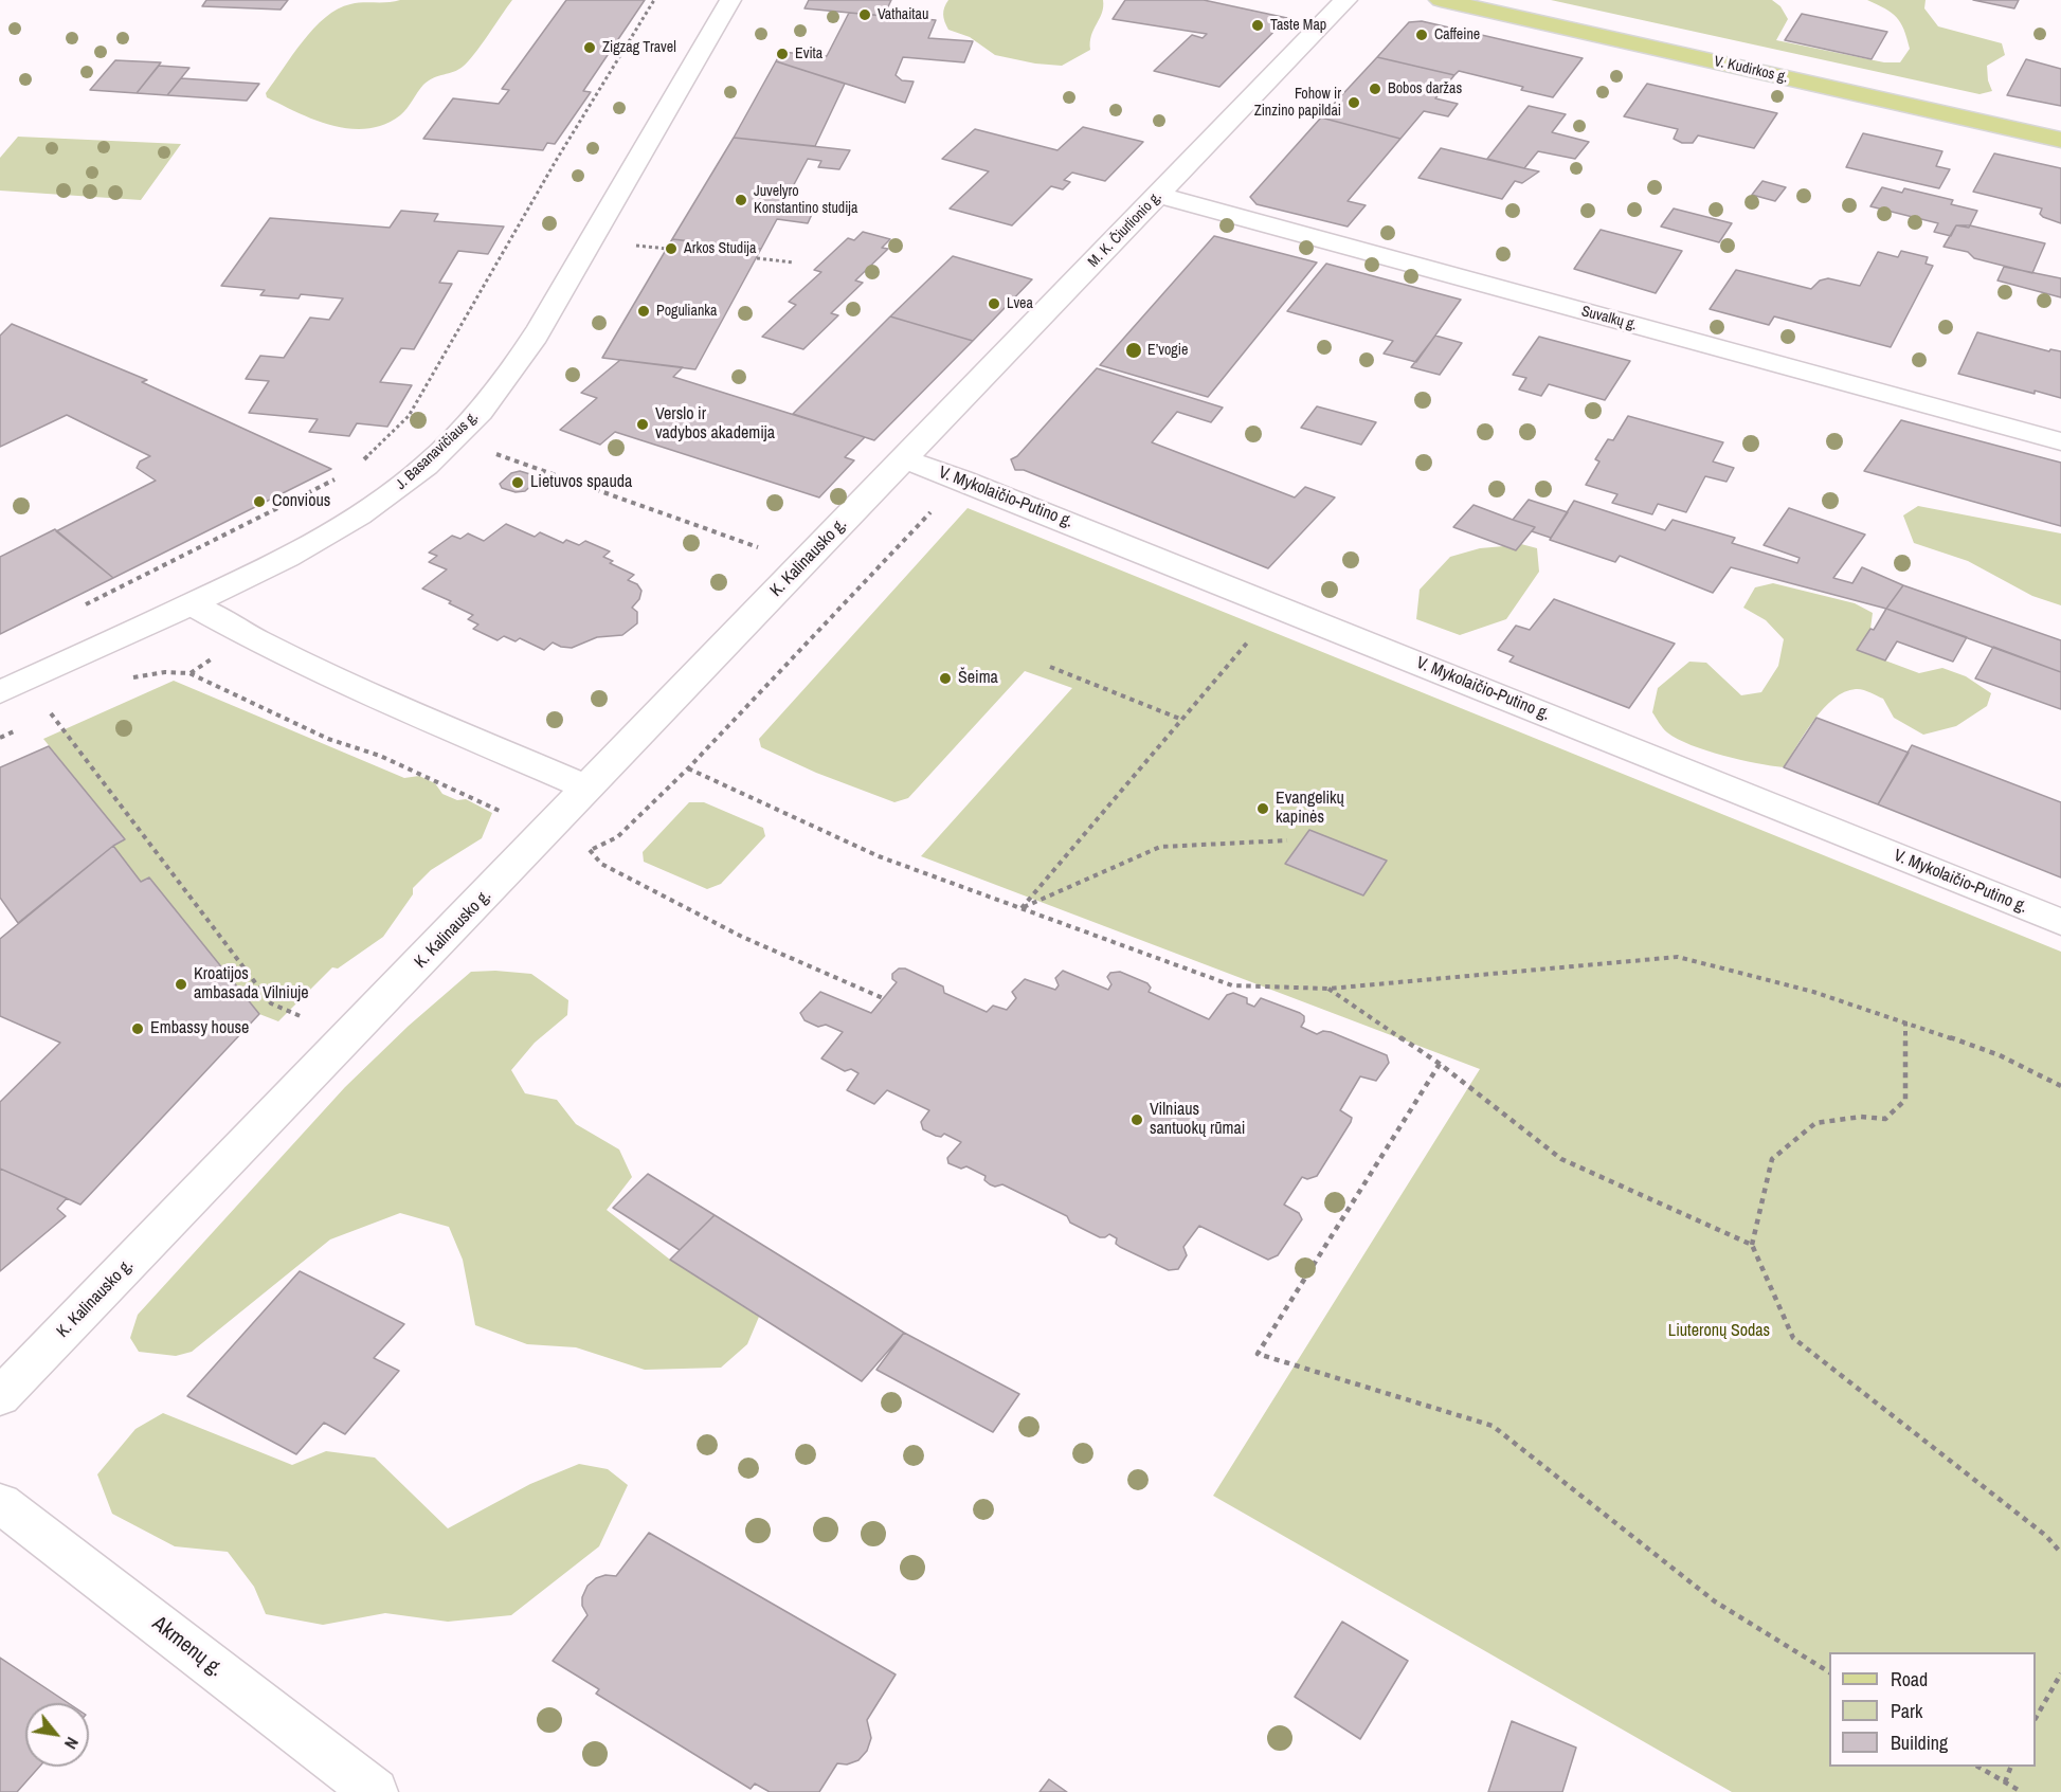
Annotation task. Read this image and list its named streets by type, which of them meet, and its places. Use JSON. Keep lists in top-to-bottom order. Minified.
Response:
{"streets":{"main road":["V. Kudirkos g."],"street":["M. K. Čiurlionio g.","Suvalkų g.","J. Basanavičiaus g.","V. Mykolaičio-Putino g.","K. Kalinausko g.","Akmenų g."]},"crossings":[["M. K. Čiurlionio g.","Suvalkų g."],["M. K. Čiurlionio g.","V. Mykolaičio-Putino g."],["M. K. Čiurlionio g.","K. Kalinausko g."],["V. Mykolaičio-Putino g.","K. Kalinausko g."]],"parks":["Liuteronų Sodas"],"places":["Vathaitau","Taste Map","Caffeine","Zigzag Travel","Evita","Bobos daržas","Fohow ir Zinzino papildai","Juvelyro Konstantino studija","Arkos Studija","Lvea","Pogulianka","E’vogie","Verslo ir vadybos akademija","Lietuvos spauda","Convious","Šeima","Evangelikų kapinės","Kroatijos ambasada Vilniuje","Embassy house","Vilniaus santuokų rūmai"],"legend":["Road","Park","Building"],"north":"bottom right"}
